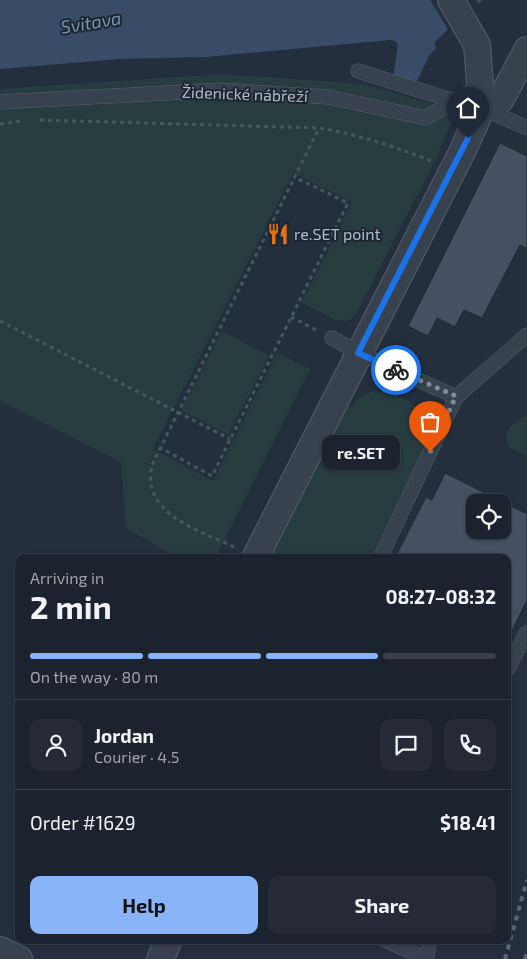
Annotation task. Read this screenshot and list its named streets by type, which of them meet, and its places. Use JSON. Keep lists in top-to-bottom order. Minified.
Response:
{"streets":{"lane":["Židenické nábřeží"]},"water":["Svitava"],"places":{"restaurant":["re.SET point"],"other":["re.SET"]},"page":{"bubble":"re.SET","heading":["2 min","Arriving in","08:27–08:32"],"panel":["Jordan","Courier · 4.5","Order #1629","$18.41"],"bar":"On the way · 80 m","buttons":["Help","Share"]}}
